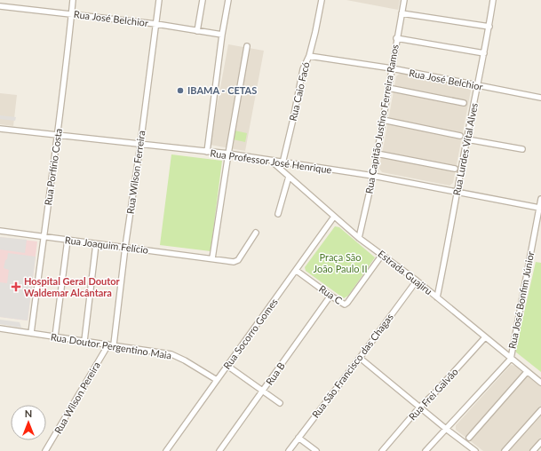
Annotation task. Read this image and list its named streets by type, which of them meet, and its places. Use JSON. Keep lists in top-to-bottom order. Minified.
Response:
{"streets":{"street":["Rua José Belchior","Rua Caio Facó","Rua Capitão Justino Ferreira Ramos","Rua Lurdes Vítal Alves","Rua Professor José Henrique","Rua Porfírio Costa","Rua Wilson Ferreira","Rua Joaquim Felício","Estrada Guajiru","Rua C","Rua José Bonfim Júnior","Rua Socorro Gomes","Rua Doutor Pergentino Maia","Rua São Francisco das Chagas","Rua B","Rua Frei Galvão","Rua Wilson Pereira"]},"crossings":[["Rua José Belchior","Rua Caio Facó"],["Rua José Belchior","Rua Capitão Justino Ferreira Ramos"],["Rua José Belchior","Rua Lurdes Vítal Alves"],["Rua José Belchior","Rua Porfírio Costa"],["Rua José Belchior","Rua Wilson Ferreira"],["Rua Caio Facó","Rua Professor José Henrique"],["Rua Capitão Justino Ferreira Ramos","Rua Professor José Henrique"],["Rua Capitão Justino Ferreira Ramos","Estrada Guajiru"],["Rua Lurdes Vítal Alves","Rua Professor José Henrique"],["Rua Lurdes Vítal Alves","Estrada Guajiru"],["Rua Professor José Henrique","Rua Porfírio Costa"],["Rua Professor José Henrique","Rua Wilson Ferreira"],["Rua Professor José Henrique","Estrada Guajiru"],["Rua Professor José Henrique","Rua José Bonfim Júnior"],["Rua Porfírio Costa","Rua Joaquim Felício"],["Rua Porfírio Costa","Rua Doutor Pergentino Maia"],["Rua Wilson Ferreira","Rua Joaquim Felício"],["Rua Wilson Ferreira","Rua Doutor Pergentino Maia"],["Estrada Guajiru","Rua C"],["Estrada Guajiru","Rua José Bonfim Júnior"],["Estrada Guajiru","Rua Socorro Gomes"],["Estrada Guajiru","Rua São Francisco das Chagas"],["Estrada Guajiru","Rua Frei Galvão"],["Rua C","Rua Socorro Gomes"],["Rua C","Rua B"],["Rua Socorro Gomes","Rua Doutor Pergentino Maia"],["Rua Doutor Pergentino Maia","Rua Wilson Pereira"]],"parks":["Praça São João Paulo II"],"places":{"other":["IBAMA - CETAS"],"health":["Hospital Geral Doutor Waldemar Alcântara"]},"north":"top"}
